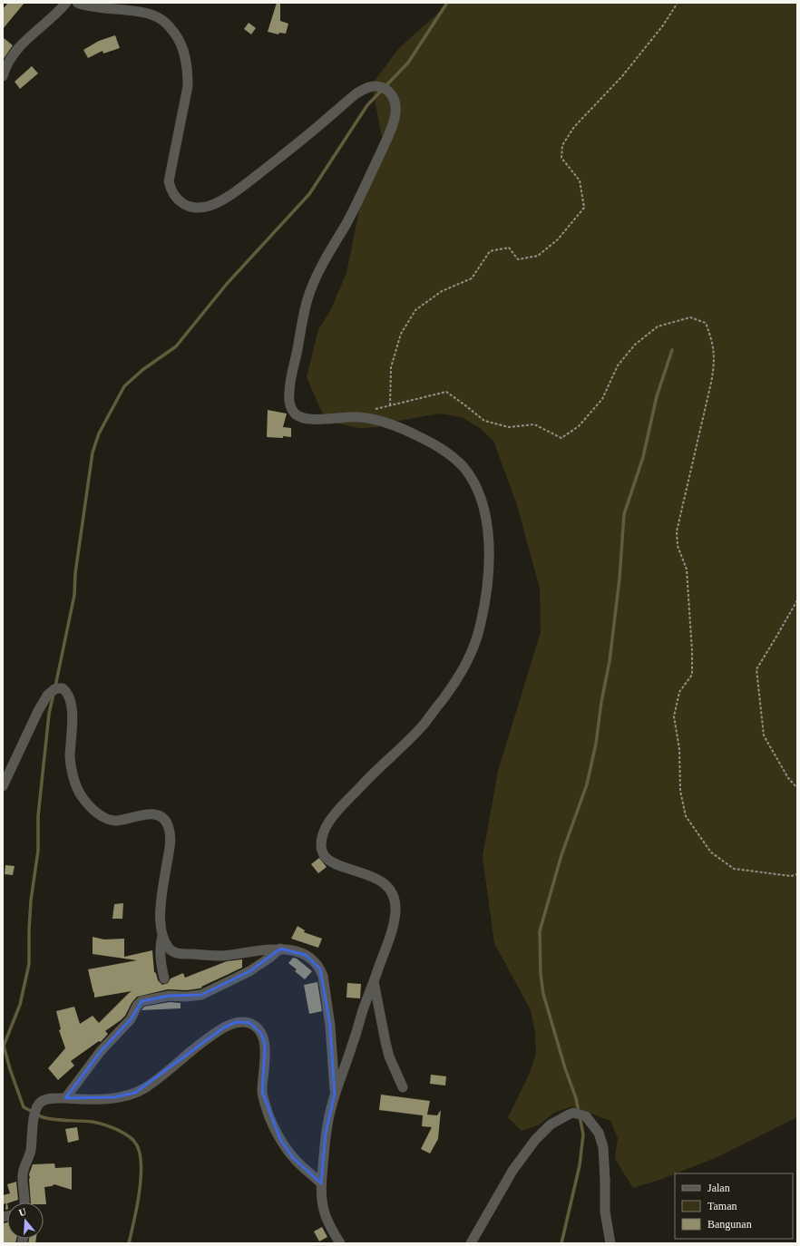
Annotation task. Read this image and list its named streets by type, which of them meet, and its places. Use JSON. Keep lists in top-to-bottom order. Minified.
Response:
{"legend":["Jalan","Taman","Bangunan"],"north":"top"}
